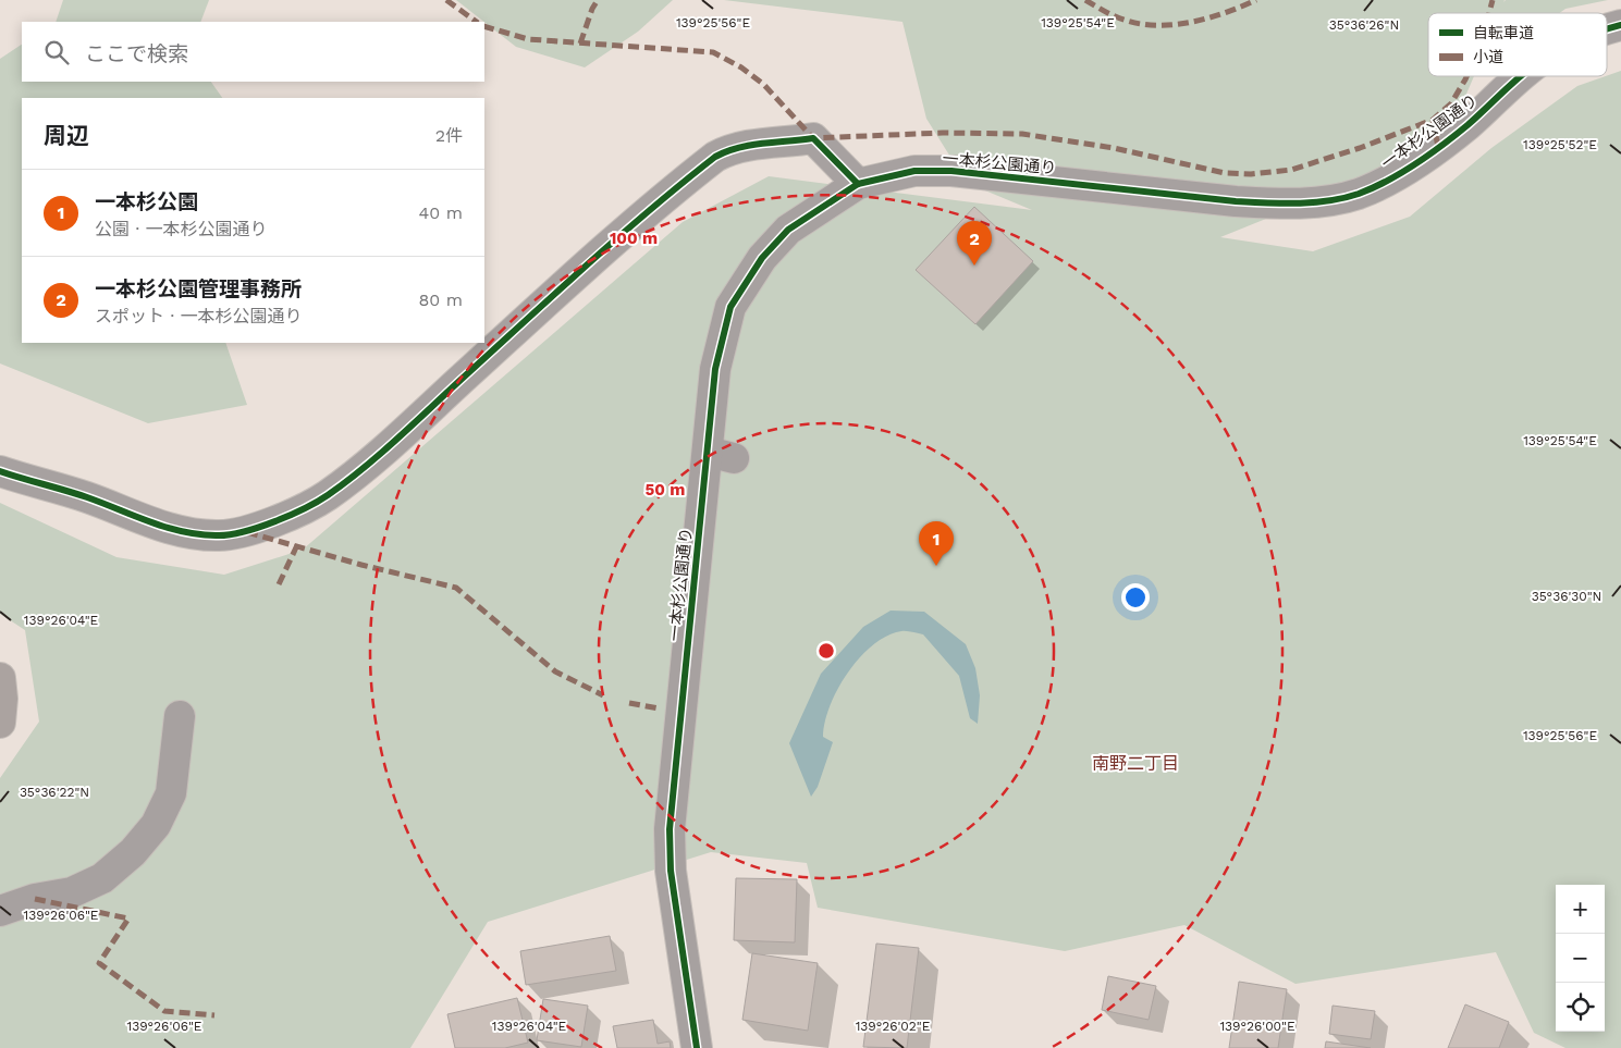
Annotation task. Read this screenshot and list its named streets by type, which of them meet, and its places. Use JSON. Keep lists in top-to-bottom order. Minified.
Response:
{"streets":{"street":["一本杉公園通り"]},"districts":["南野二丁目"],"legend":["自転車道","小道"],"page":{"search":"ここで検索","heading":["周辺","2件"],"list":[{"mark":"1","name":"一本杉公園","note":"公園 · 一本杉公園通り","value":"40 m"},{"mark":"2","name":"一本杉公園管理事務所","note":"スポット · 一本杉公園通り","value":"80 m"}],"pins":["2","1"],"map_buttons":["+","−"]},"coordinates":["139°25'56\"E","139°25'54\"E","35°36'26\"N","139°25'52\"E","35°36'30\"N","139°26'04\"E","35°36'22\"N","139°26'06\"E","139°26'02\"E","139°26'00\"E"],"rings":["100 m","50 m"]}
